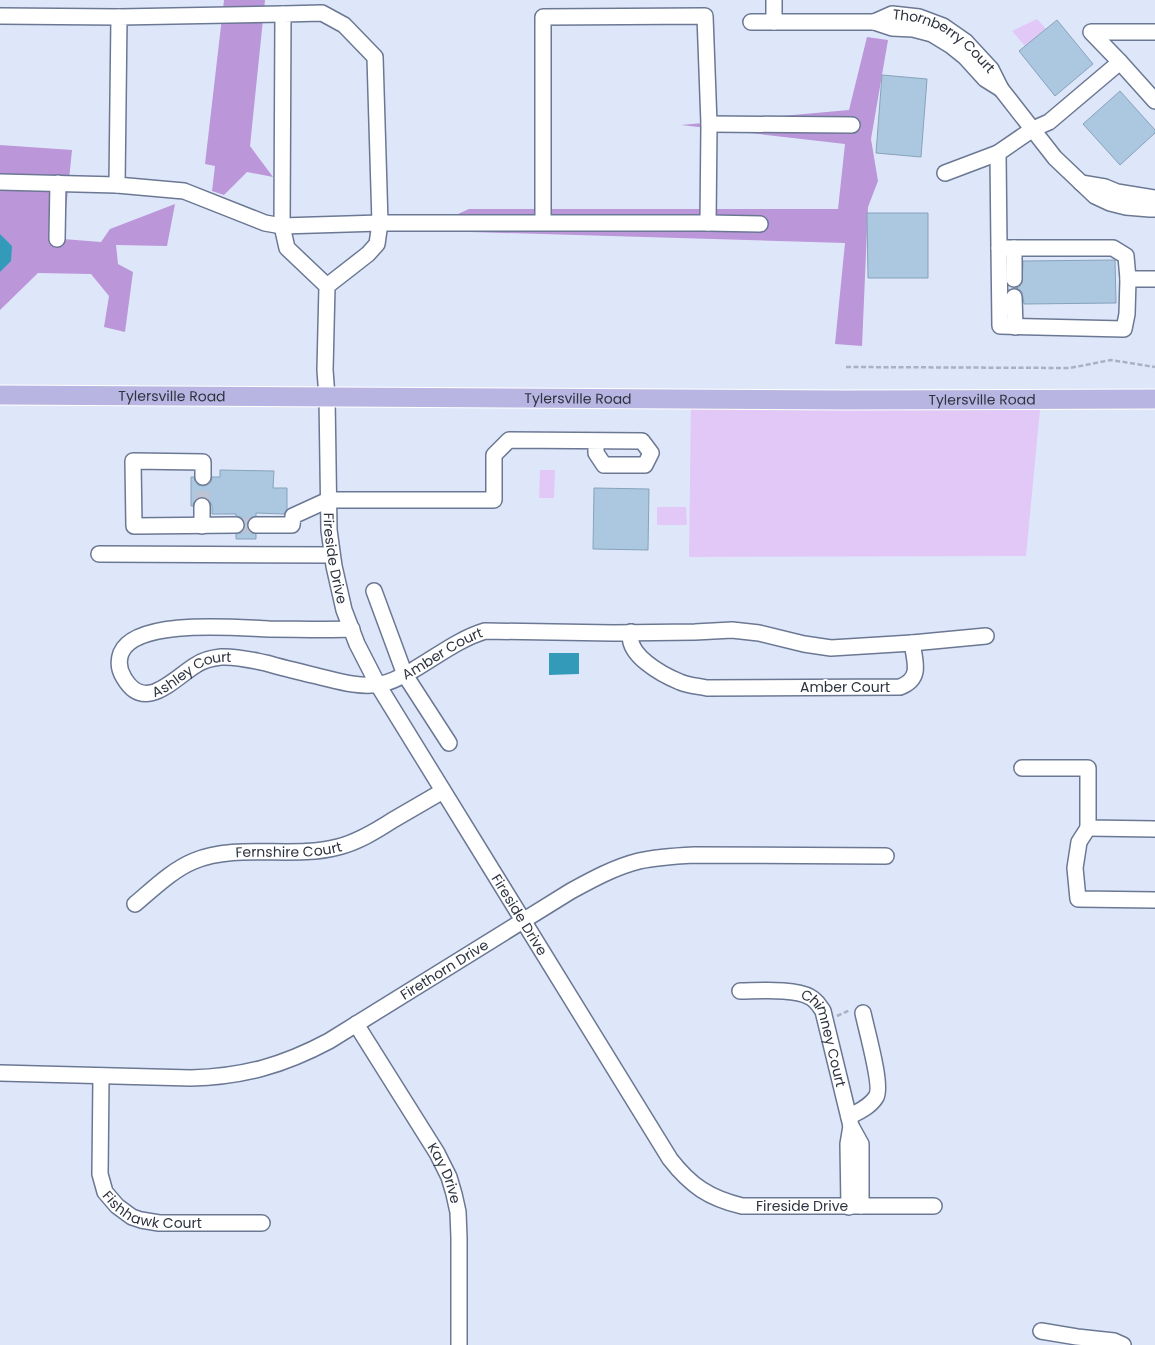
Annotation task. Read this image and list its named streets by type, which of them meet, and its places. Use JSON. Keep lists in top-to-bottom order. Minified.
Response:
{"streets":{"main road":["Tylersville Road"],"street":["Thornberry Court","Fireside Drive","Amber Court","Ashley Court","Fernshire Court","Firethorn Drive","Chimney Court","Kay Drive","Fishhawk Court"]},"crossings":[["Tylersville Road","Fireside Drive"],["Fireside Drive","Amber Court"],["Fireside Drive","Ashley Court"],["Fireside Drive","Fernshire Court"],["Fireside Drive","Firethorn Drive"],["Fireside Drive","Chimney Court"],["Amber Court","Ashley Court"],["Firethorn Drive","Kay Drive"],["Firethorn Drive","Fishhawk Court"]]}
